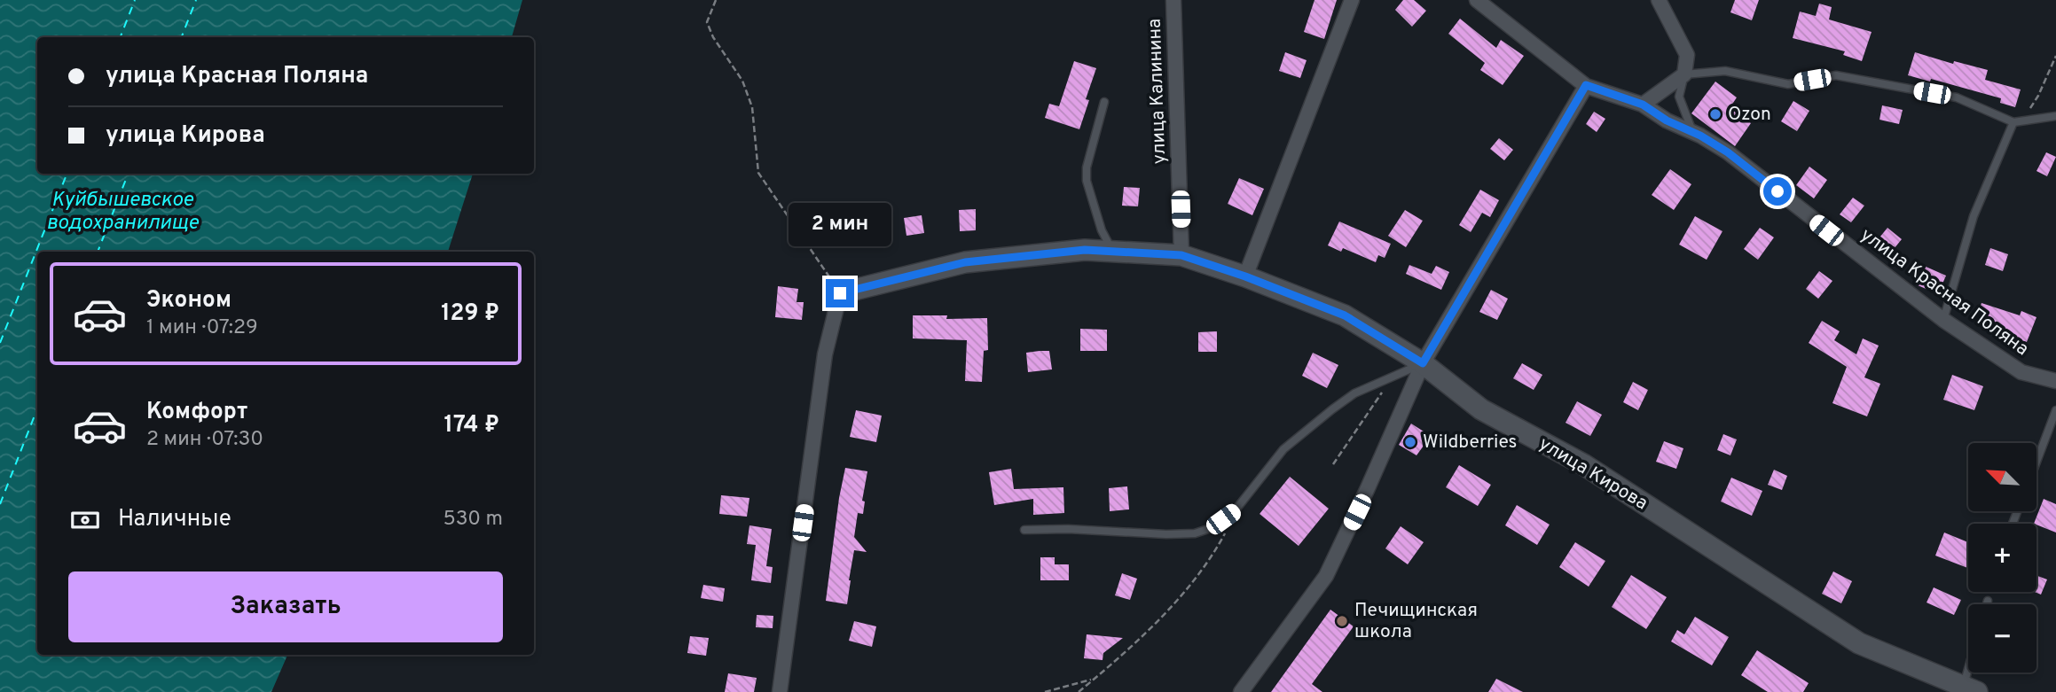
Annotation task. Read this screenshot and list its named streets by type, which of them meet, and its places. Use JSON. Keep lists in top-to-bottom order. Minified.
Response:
{"streets":{"street":["улица Калинина","улица Красная Поляна","улица Кирова"]},"crossings":[["улица Калинина","улица Кирова"]],"water":["Куйбышевское водохранилище"],"places":["Ozon","Wildberries","Печищинская школа"],"north":"top left","page":{"banner":["улица Красная Поляна","улица Кирова"],"bubble":"2 мин","list":[{"name":"Эконом","note":"1 мин · 07:29","value":"129 ₽"},{"name":"Комфорт","note":"2 мин · 07:30","value":"174 ₽"}],"map_buttons":["+","−"],"pay":["Наличные","530 m"],"buttons":"Заказать"}}
